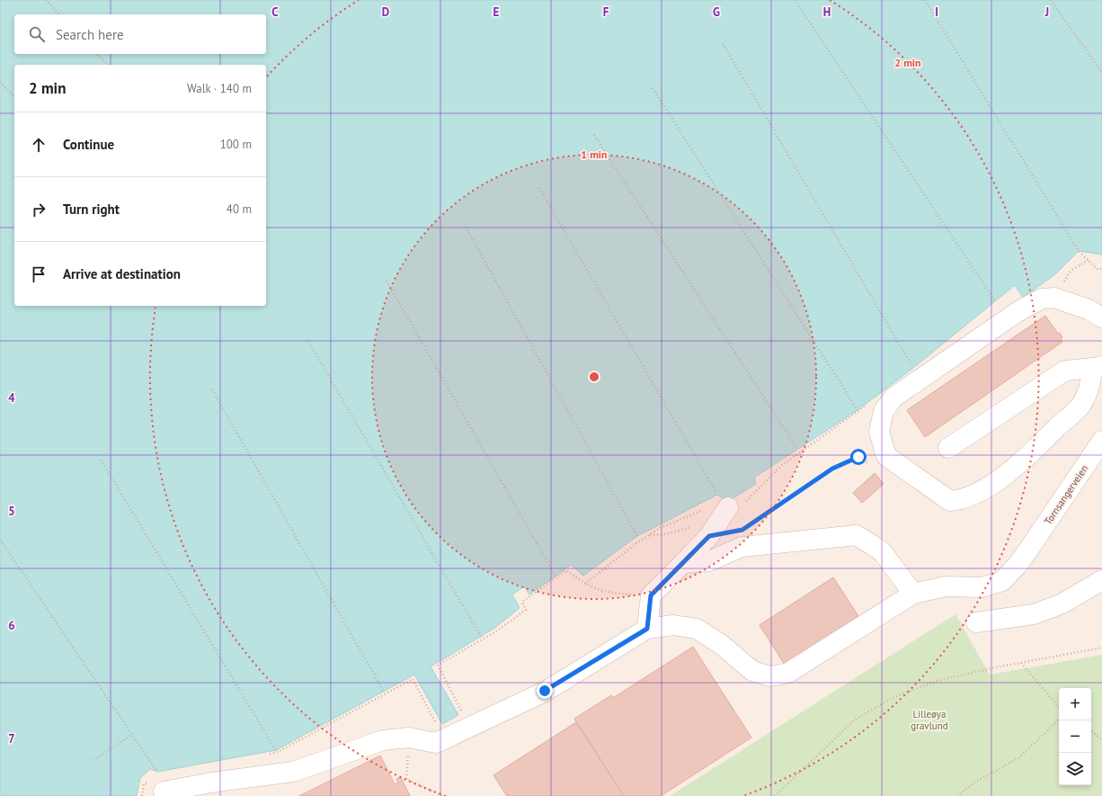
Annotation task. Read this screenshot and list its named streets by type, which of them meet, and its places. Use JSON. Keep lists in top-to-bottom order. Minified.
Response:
{"streets":{"street":["Tornsangerveien"]},"parks":["Lilleøya gravlund"],"page":{"search":"Search here","heading":["2 min","Walk · 140 m"],"list":[["Continue","100 m"],["Turn right","40 m"],"Arrive at destination"],"map_buttons":["+","−"]},"grid":{"columns":["C","D","E","F","G","H","I","J"],"rows":["4","5","6","7"]},"rings":["2 min","1 min"]}
